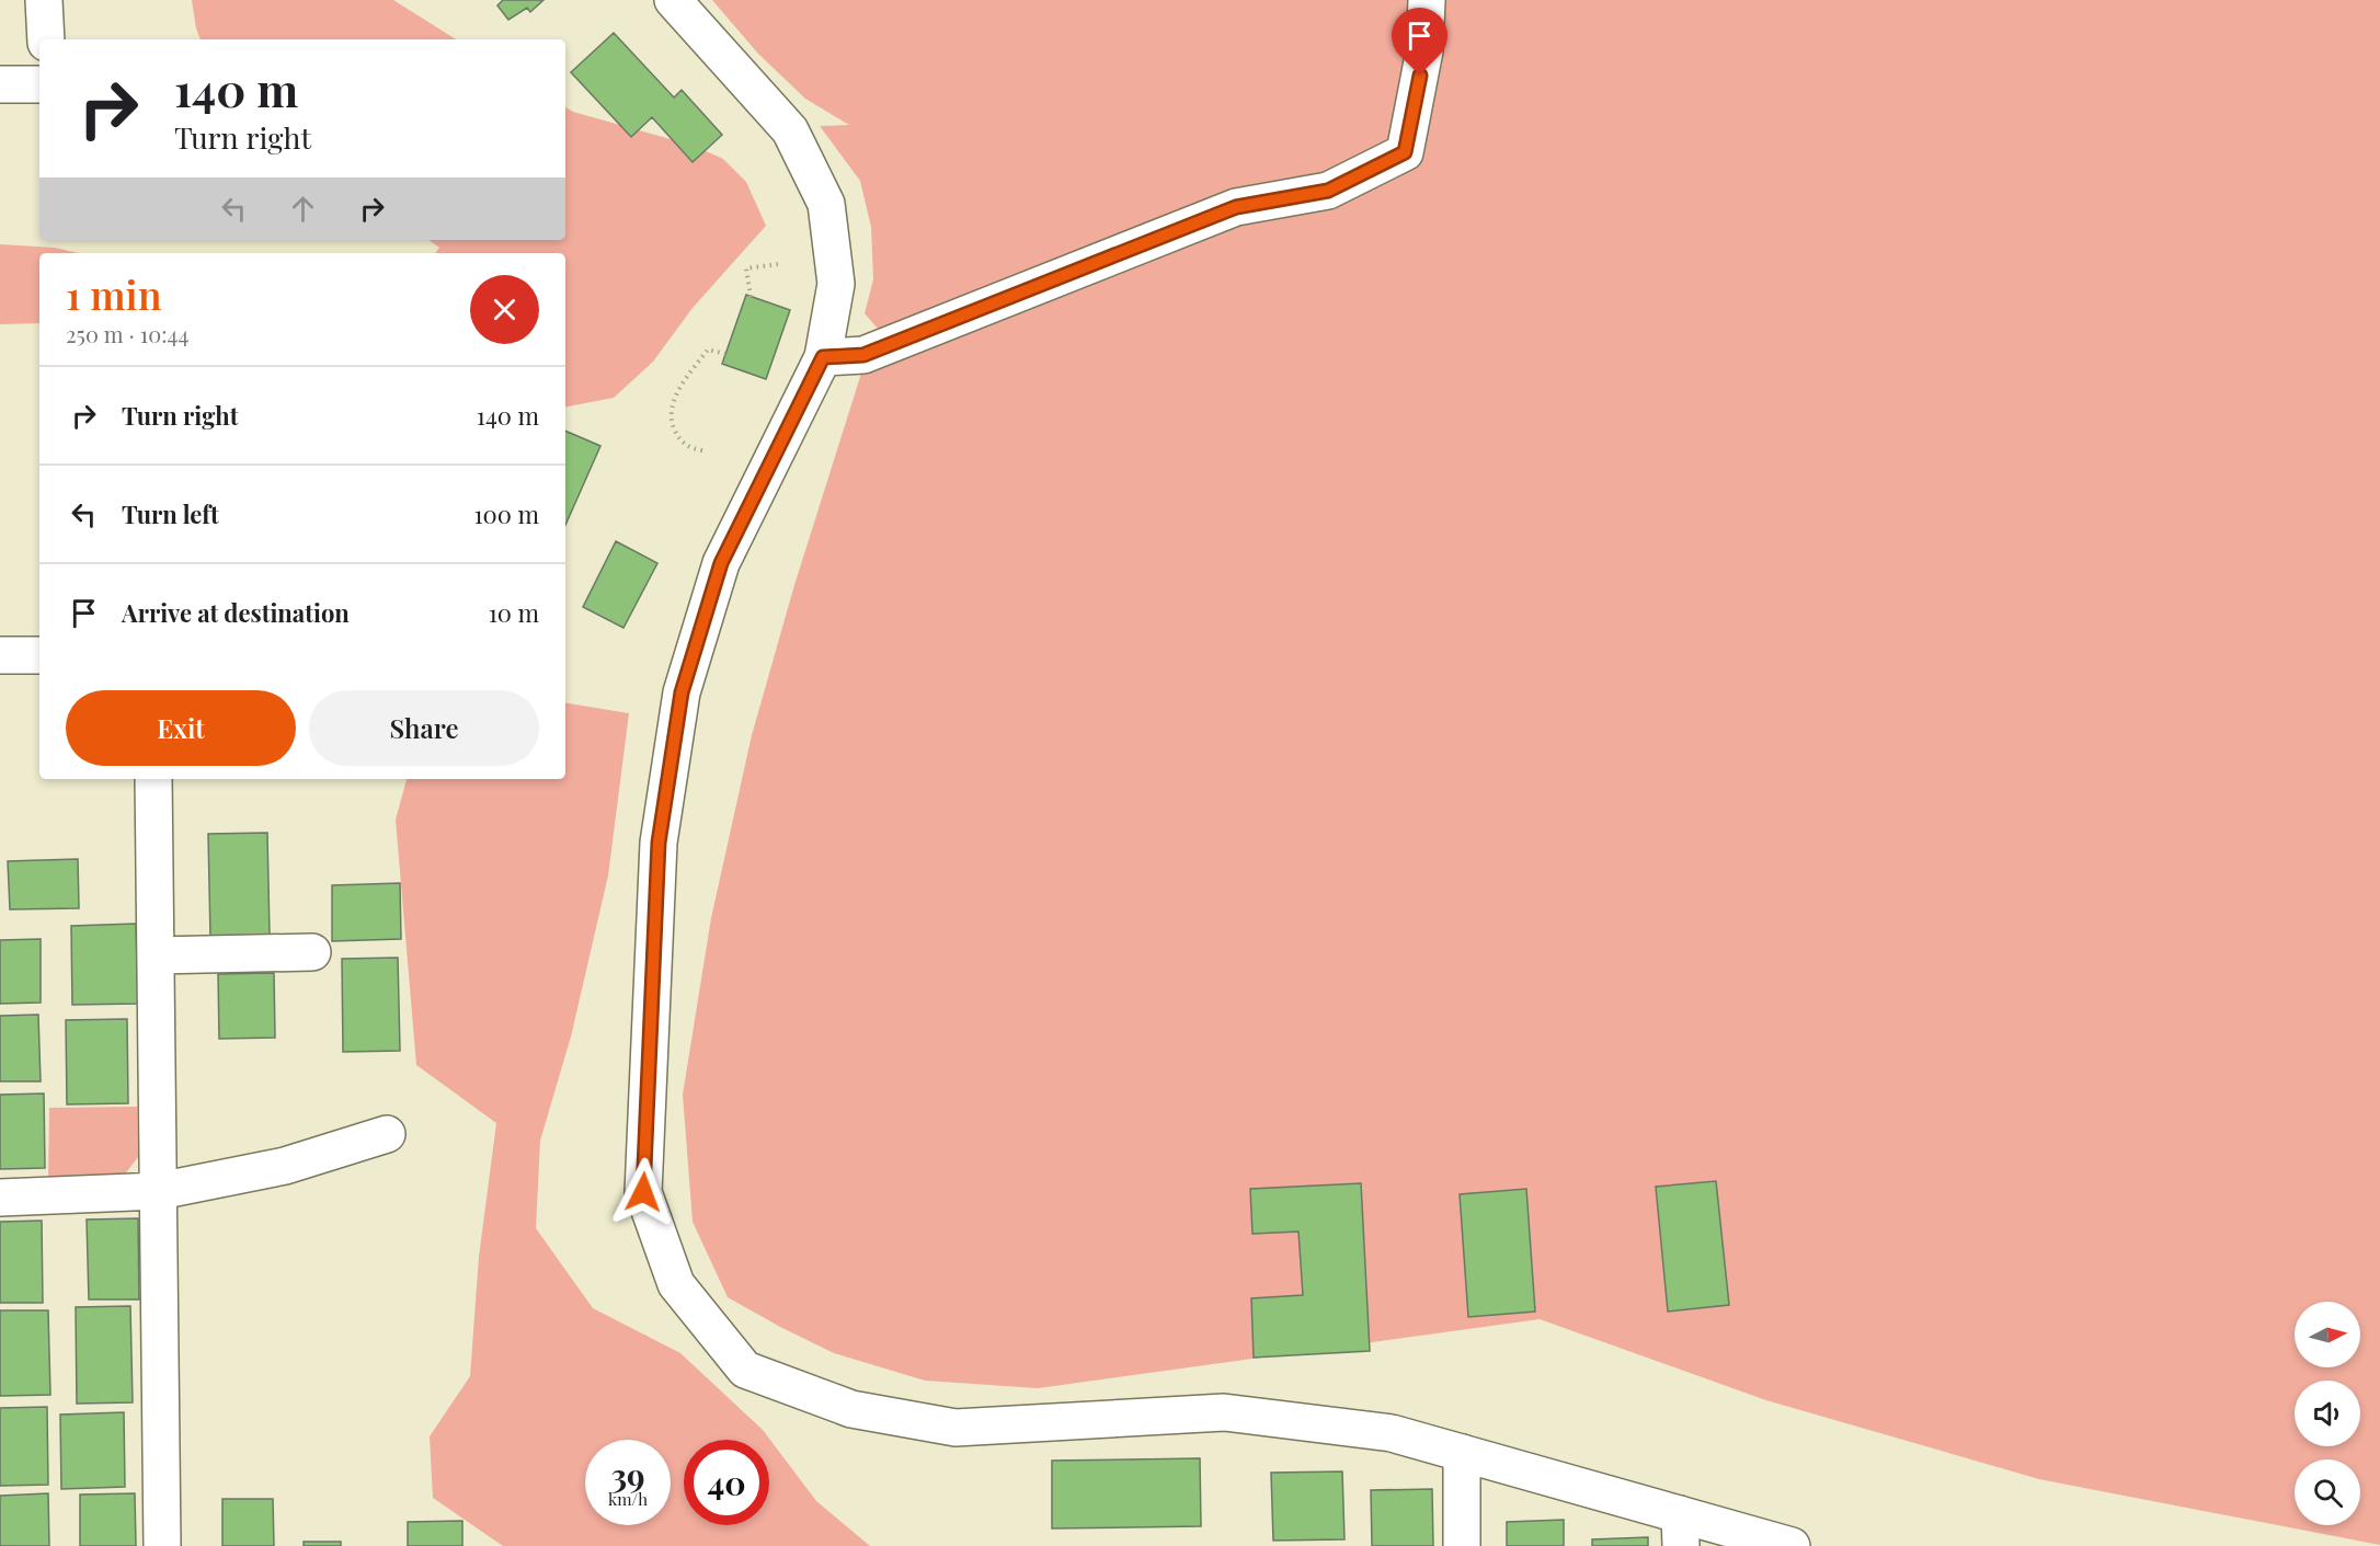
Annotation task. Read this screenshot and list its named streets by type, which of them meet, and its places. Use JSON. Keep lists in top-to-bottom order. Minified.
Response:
{"north":"right","page":{"turn":["140 m","Turn right"],"heading":["1 min","250 m · 10:44"],"list":[{"name":"Turn right","value":"140 m"},{"name":"Turn left","value":"100 m"},{"name":"Arrive at destination","value":"10 m"}],"buttons":["Exit","Share"],"speed":"39 km/h","limit":"40"}}
